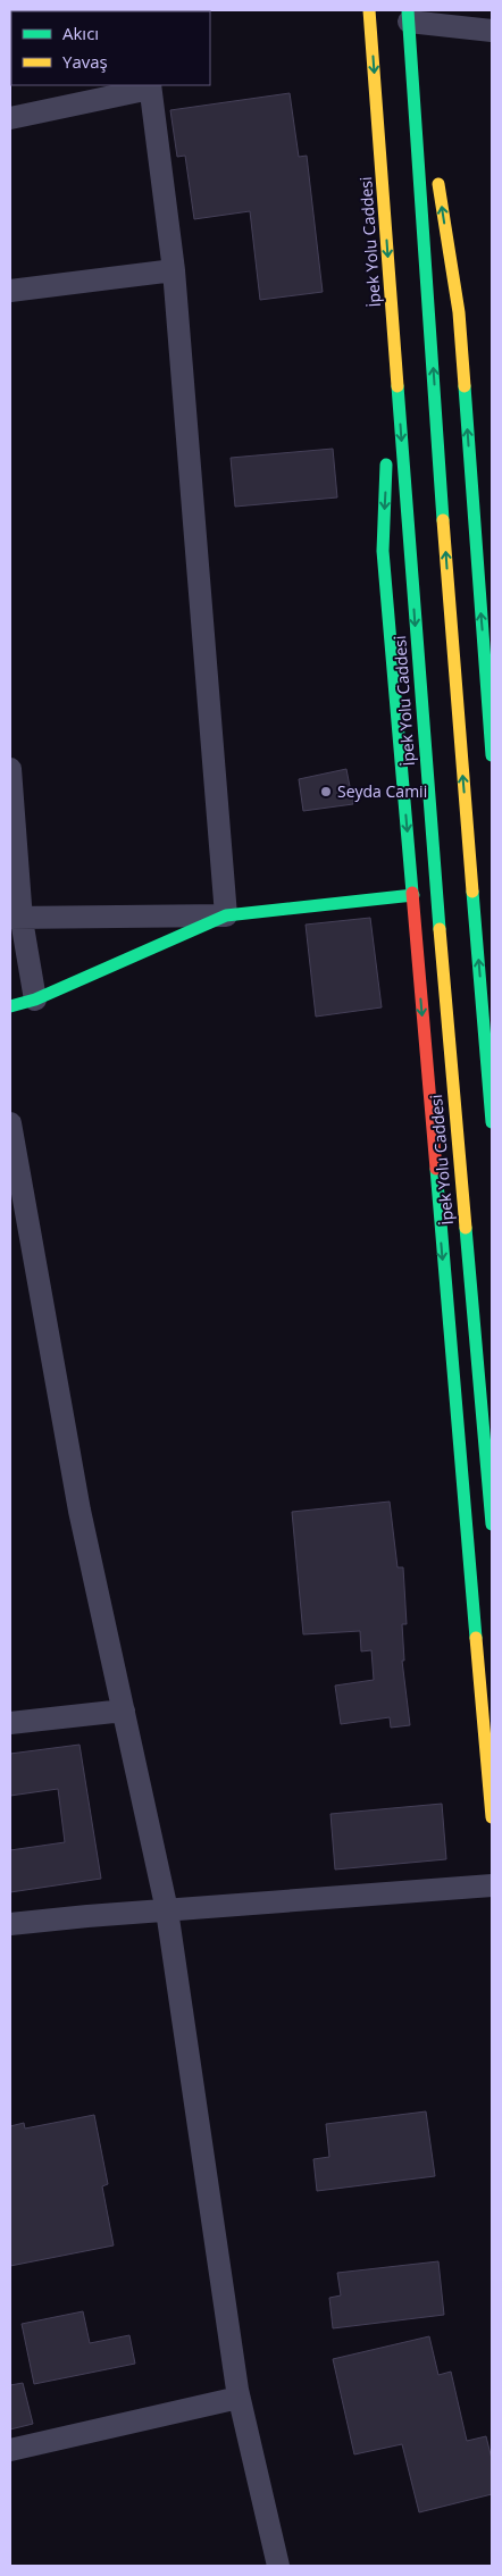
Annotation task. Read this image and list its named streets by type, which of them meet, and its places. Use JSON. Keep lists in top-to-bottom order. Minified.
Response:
{"streets":{"main road":["İpek Yolu Caddesi"]},"places":["Seyda Camii"],"legend":["Akıcı","Yavaş"]}
